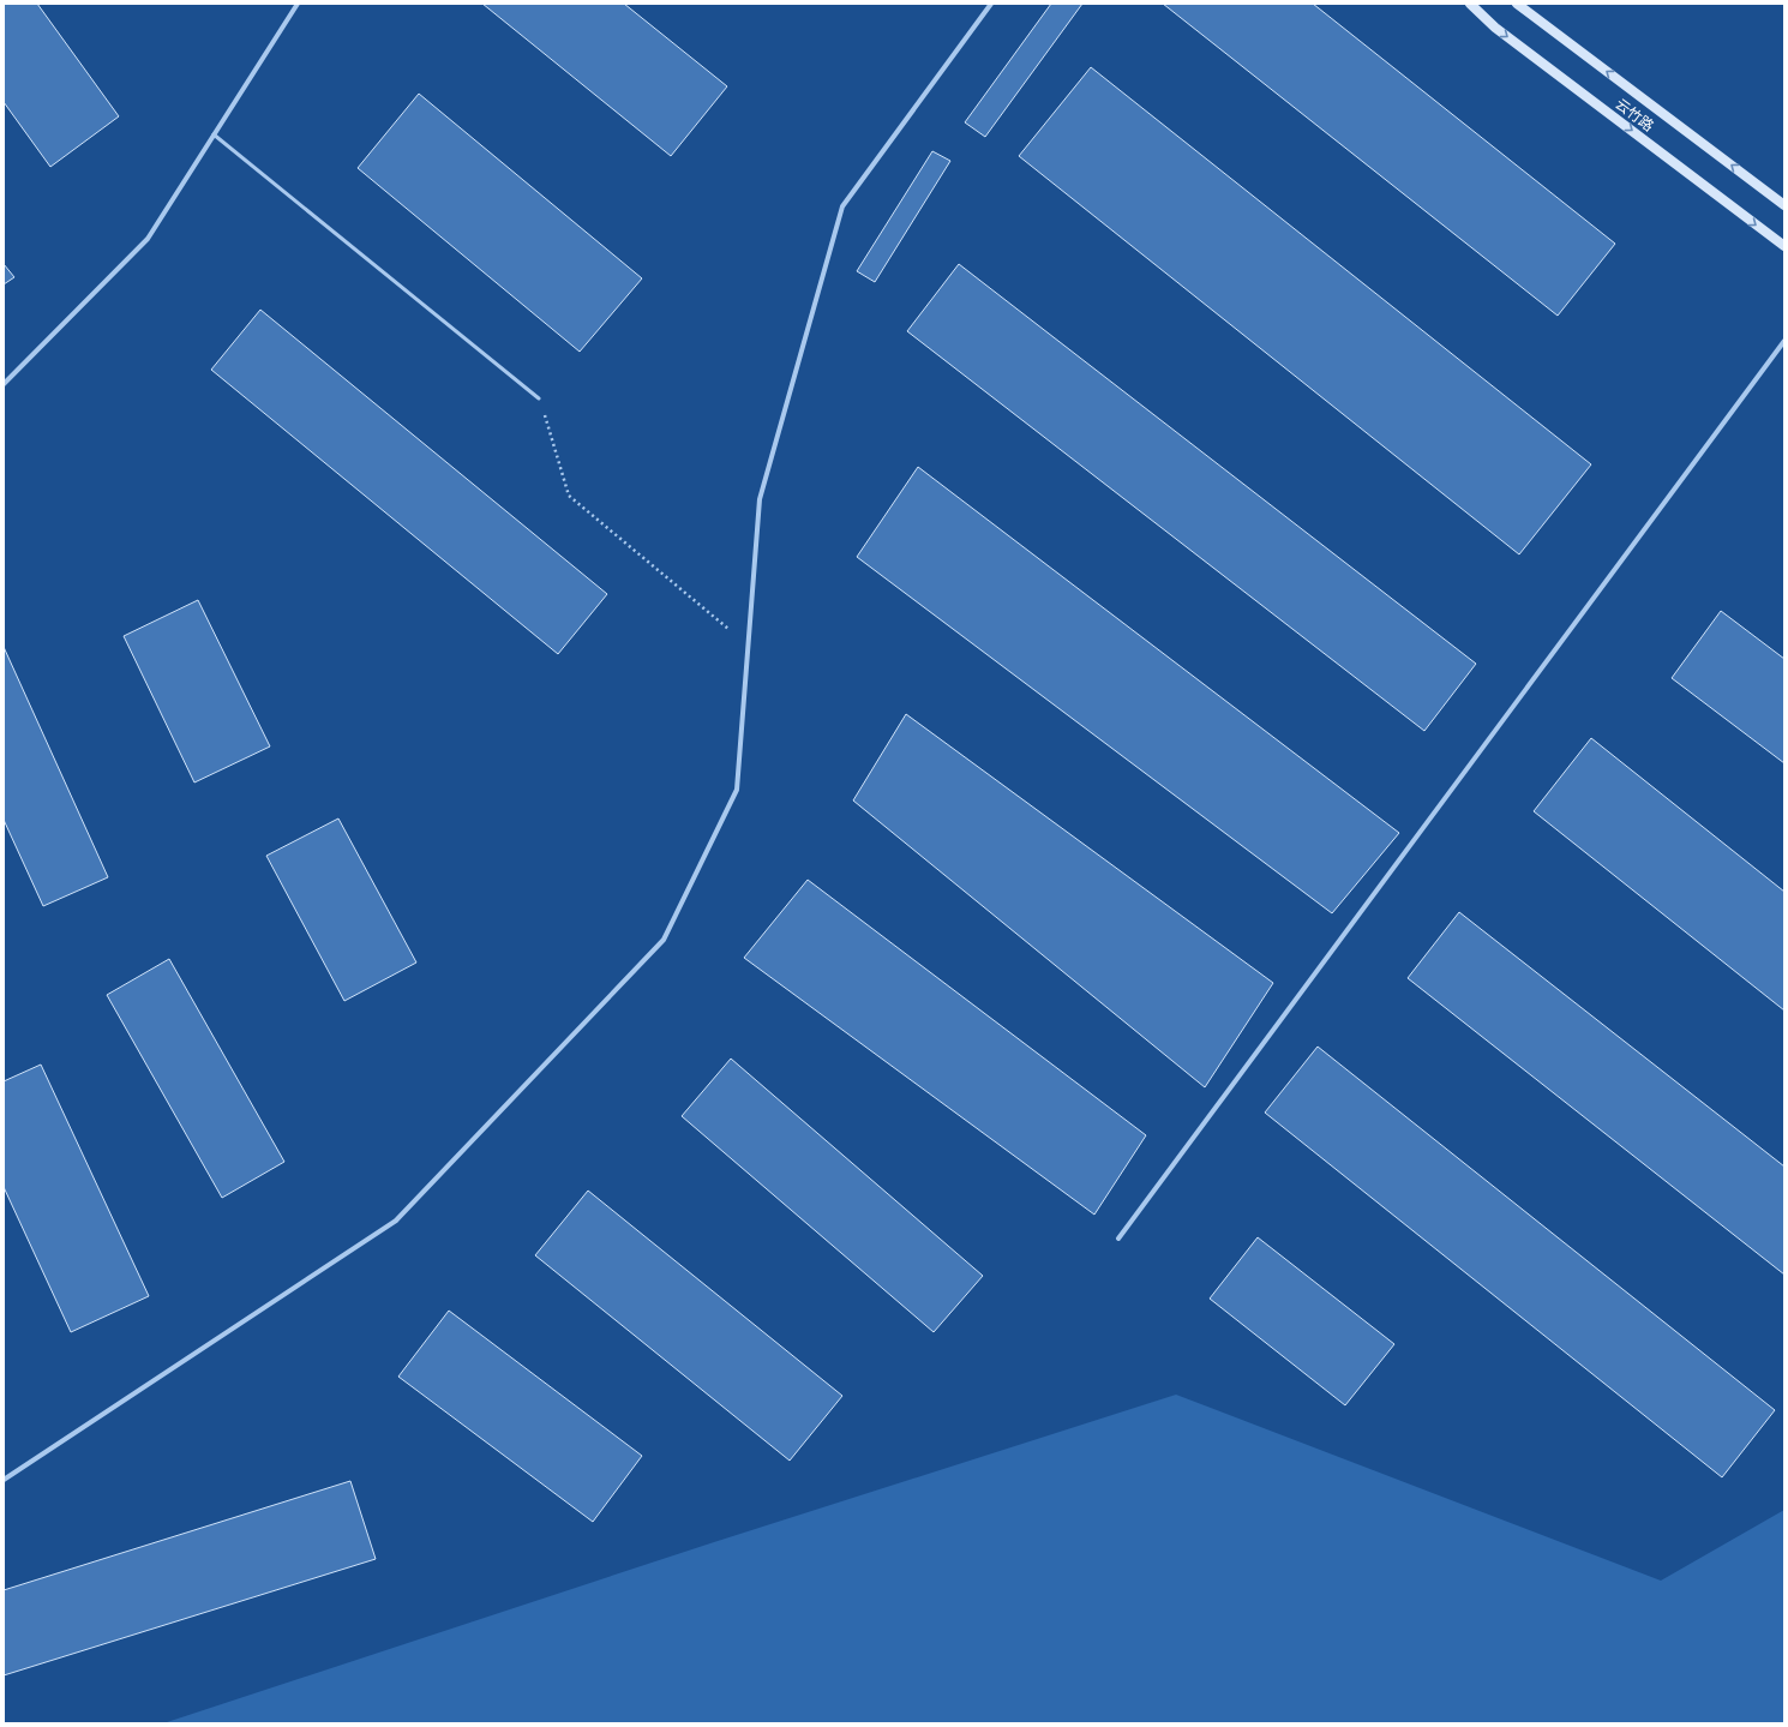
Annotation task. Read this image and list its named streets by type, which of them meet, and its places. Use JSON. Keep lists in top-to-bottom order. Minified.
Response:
{"streets":{"main road":["云竹路"]}}
